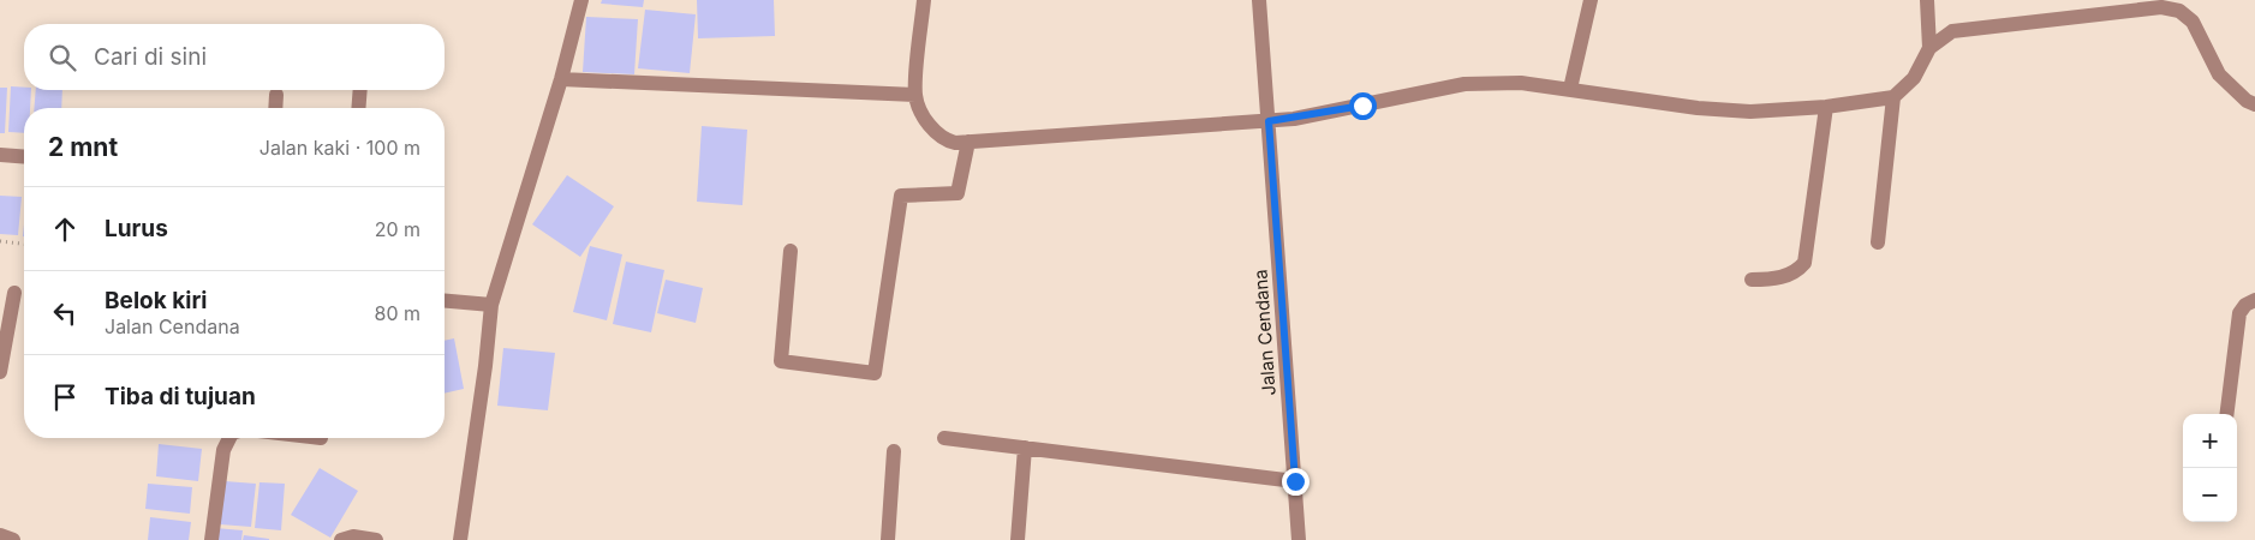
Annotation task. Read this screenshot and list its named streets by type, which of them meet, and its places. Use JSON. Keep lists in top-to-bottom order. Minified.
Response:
{"streets":{"street":["Jalan Cendana"]},"page":{"search":"Cari di sini","heading":["2 mnt","Jalan kaki · 100 m"],"list":[["Lurus","20 m"],["Belok kiri","Jalan Cendana","80 m"],"Tiba di tujuan"],"map_buttons":["+","−"]}}
